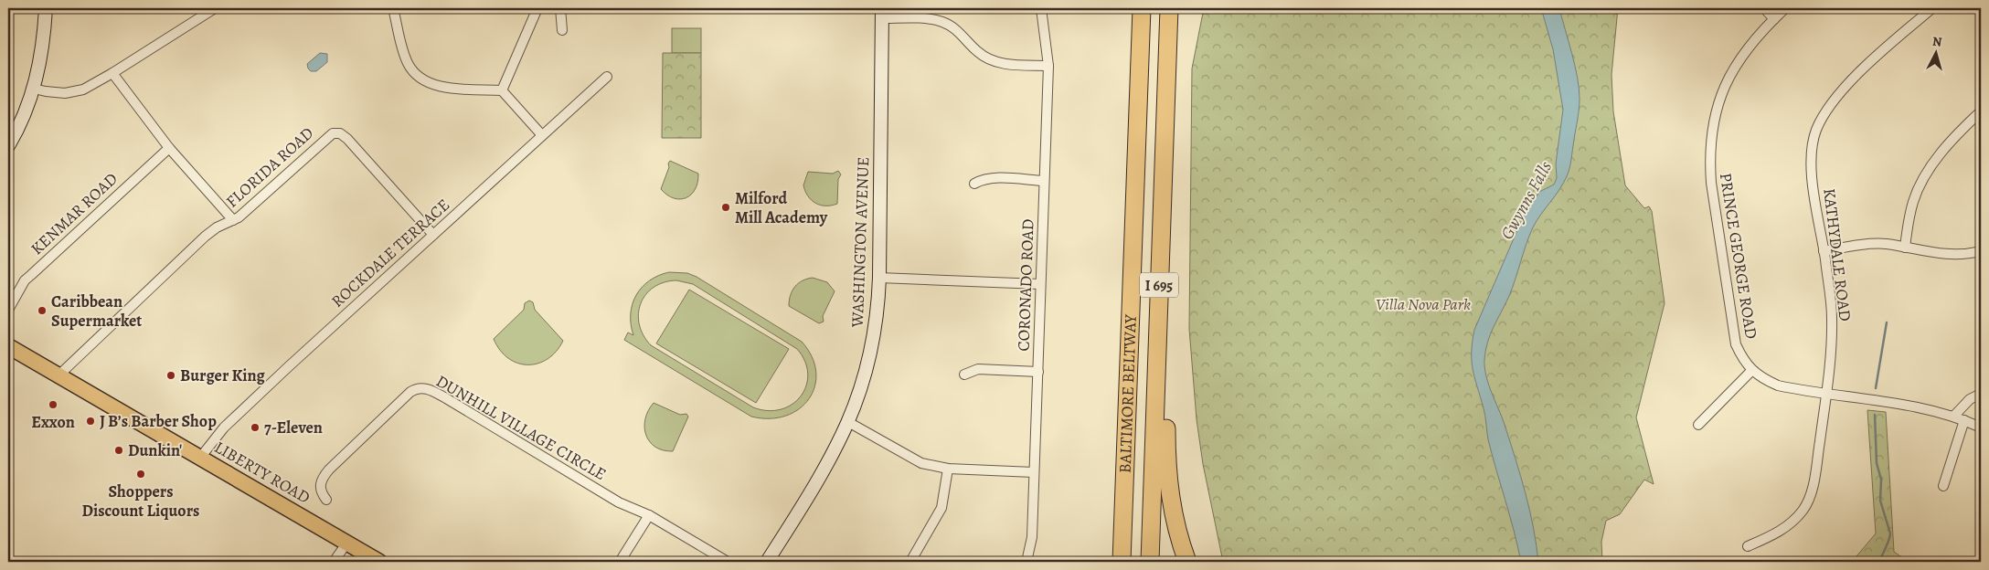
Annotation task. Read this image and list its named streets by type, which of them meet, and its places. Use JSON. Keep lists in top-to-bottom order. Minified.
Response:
{"streets":{"highway":["I 695","BALTIMORE BELTWAY"],"main road":["WASHINGTON AVENUE","LIBERTY ROAD"],"street":["FLORIDA ROAD","KENMAR ROAD","ROCKDALE TERRACE","KATHYDALE ROAD","PRINCE GEORGE ROAD","CORONADO ROAD","DUNHILL VILLAGE CIRCLE"]},"crossings":[["FLORIDA ROAD","ROCKDALE TERRACE"],["FLORIDA ROAD","LIBERTY ROAD"],["ROCKDALE TERRACE","LIBERTY ROAD"],["KATHYDALE ROAD","PRINCE GEORGE ROAD"]],"water":["Gwynns Falls"],"parks":["Villa Nova Park"],"places":["Milford Mill Academy","Caribbean Supermarket","Burger King","Exxon","J B’s Barber Shop","7-Eleven","Dunkin'","Shoppers Discount Liquors"],"north":"top"}
